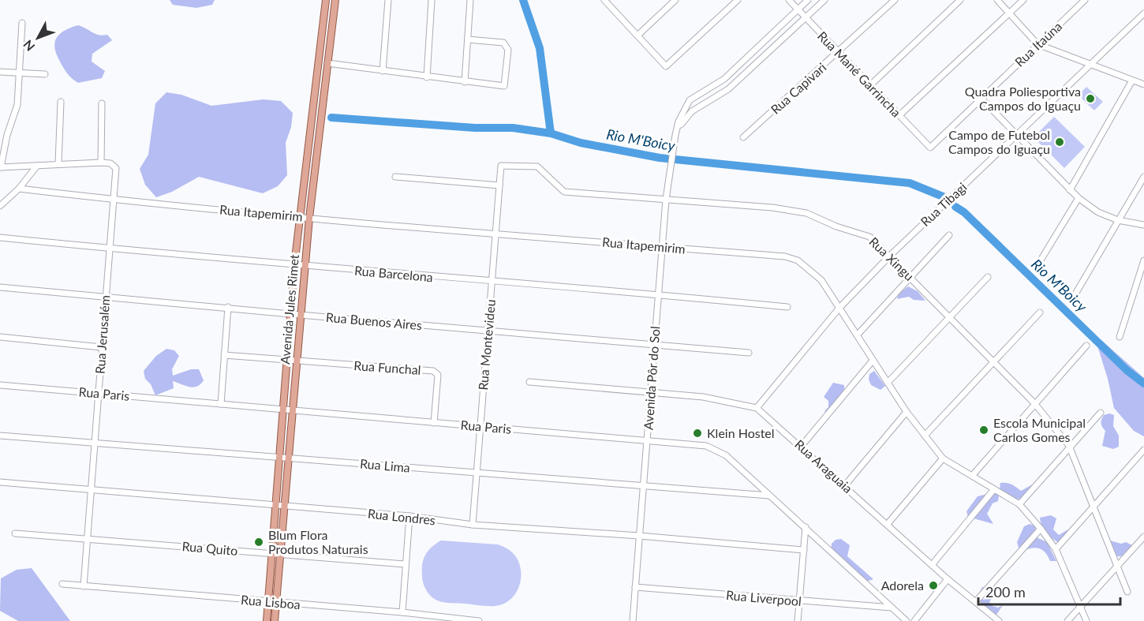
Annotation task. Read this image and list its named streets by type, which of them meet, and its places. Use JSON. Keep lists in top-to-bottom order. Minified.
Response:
{"streets":{"main road":["Avenida Jules Rimet"],"street":["Rua Itaúna","Rua Mané Garrincha","Rua Capivari","Rua Tibagi","Rua Itapemirim","Rua Xingu","Rua Barcelona","Rua Buenos Aires","Rua Jerusalém","Rua Montevideu","Rua Funchal","Avenida Pôr do Sol","Rua Paris","Rua Lima","Rua Araguaia","Rua Londres","Rua Quito","Rua Liverpool","Rua Lisboa"]},"crossings":[["Rua Itaúna","Rua Mané Garrincha"],["Rua Mané Garrincha","Rua Capivari"],["Rua Mané Garrincha","Avenida Pôr do Sol"],["Rua Tibagi","Rua Itapemirim"],["Rua Tibagi","Rua Xingu"],["Rua Tibagi","Rua Araguaia"],["Rua Itapemirim","Avenida Jules Rimet"],["Rua Itapemirim","Rua Jerusalém"],["Rua Itapemirim","Rua Montevideu"],["Rua Itapemirim","Avenida Pôr do Sol"],["Rua Xingu","Rua Montevideu"],["Rua Xingu","Avenida Pôr do Sol"],["Rua Barcelona","Avenida Jules Rimet"],["Rua Barcelona","Rua Jerusalém"],["Rua Barcelona","Rua Montevideu"],["Rua Barcelona","Avenida Pôr do Sol"],["Avenida Jules Rimet","Rua Buenos Aires"],["Avenida Jules Rimet","Rua Funchal"],["Avenida Jules Rimet","Rua Paris"],["Avenida Jules Rimet","Rua Lima"],["Avenida Jules Rimet","Rua Londres"],["Avenida Jules Rimet","Rua Quito"],["Avenida Jules Rimet","Rua Lisboa"],["Rua Buenos Aires","Rua Jerusalém"],["Rua Buenos Aires","Rua Montevideu"],["Rua Buenos Aires","Avenida Pôr do Sol"],["Rua Jerusalém","Rua Paris"],["Rua Jerusalém","Rua Lima"],["Rua Jerusalém","Rua Londres"],["Rua Jerusalém","Rua Quito"],["Rua Jerusalém","Rua Lisboa"],["Rua Montevideu","Rua Paris"],["Rua Montevideu","Rua Lima"],["Rua Montevideu","Rua Londres"],["Rua Funchal","Rua Paris"],["Avenida Pôr do Sol","Rua Paris"],["Avenida Pôr do Sol","Rua Lima"],["Avenida Pôr do Sol","Rua Araguaia"],["Avenida Pôr do Sol","Rua Londres"],["Avenida Pôr do Sol","Rua Liverpool"],["Rua Paris","Rua Lima"],["Rua Paris","Rua Liverpool"]],"water":["Rio M'Boicy"],"places":["Quadra Poliesportiva Campos do Iguaçu","Campo de Futebol Campos do Iguaçu","Escola Municipal Carlos Gomes","Klein Hostel","Blum Flora Produtos Naturais","Adorela"],"scale_bar":"200 m","north":"bottom left"}
